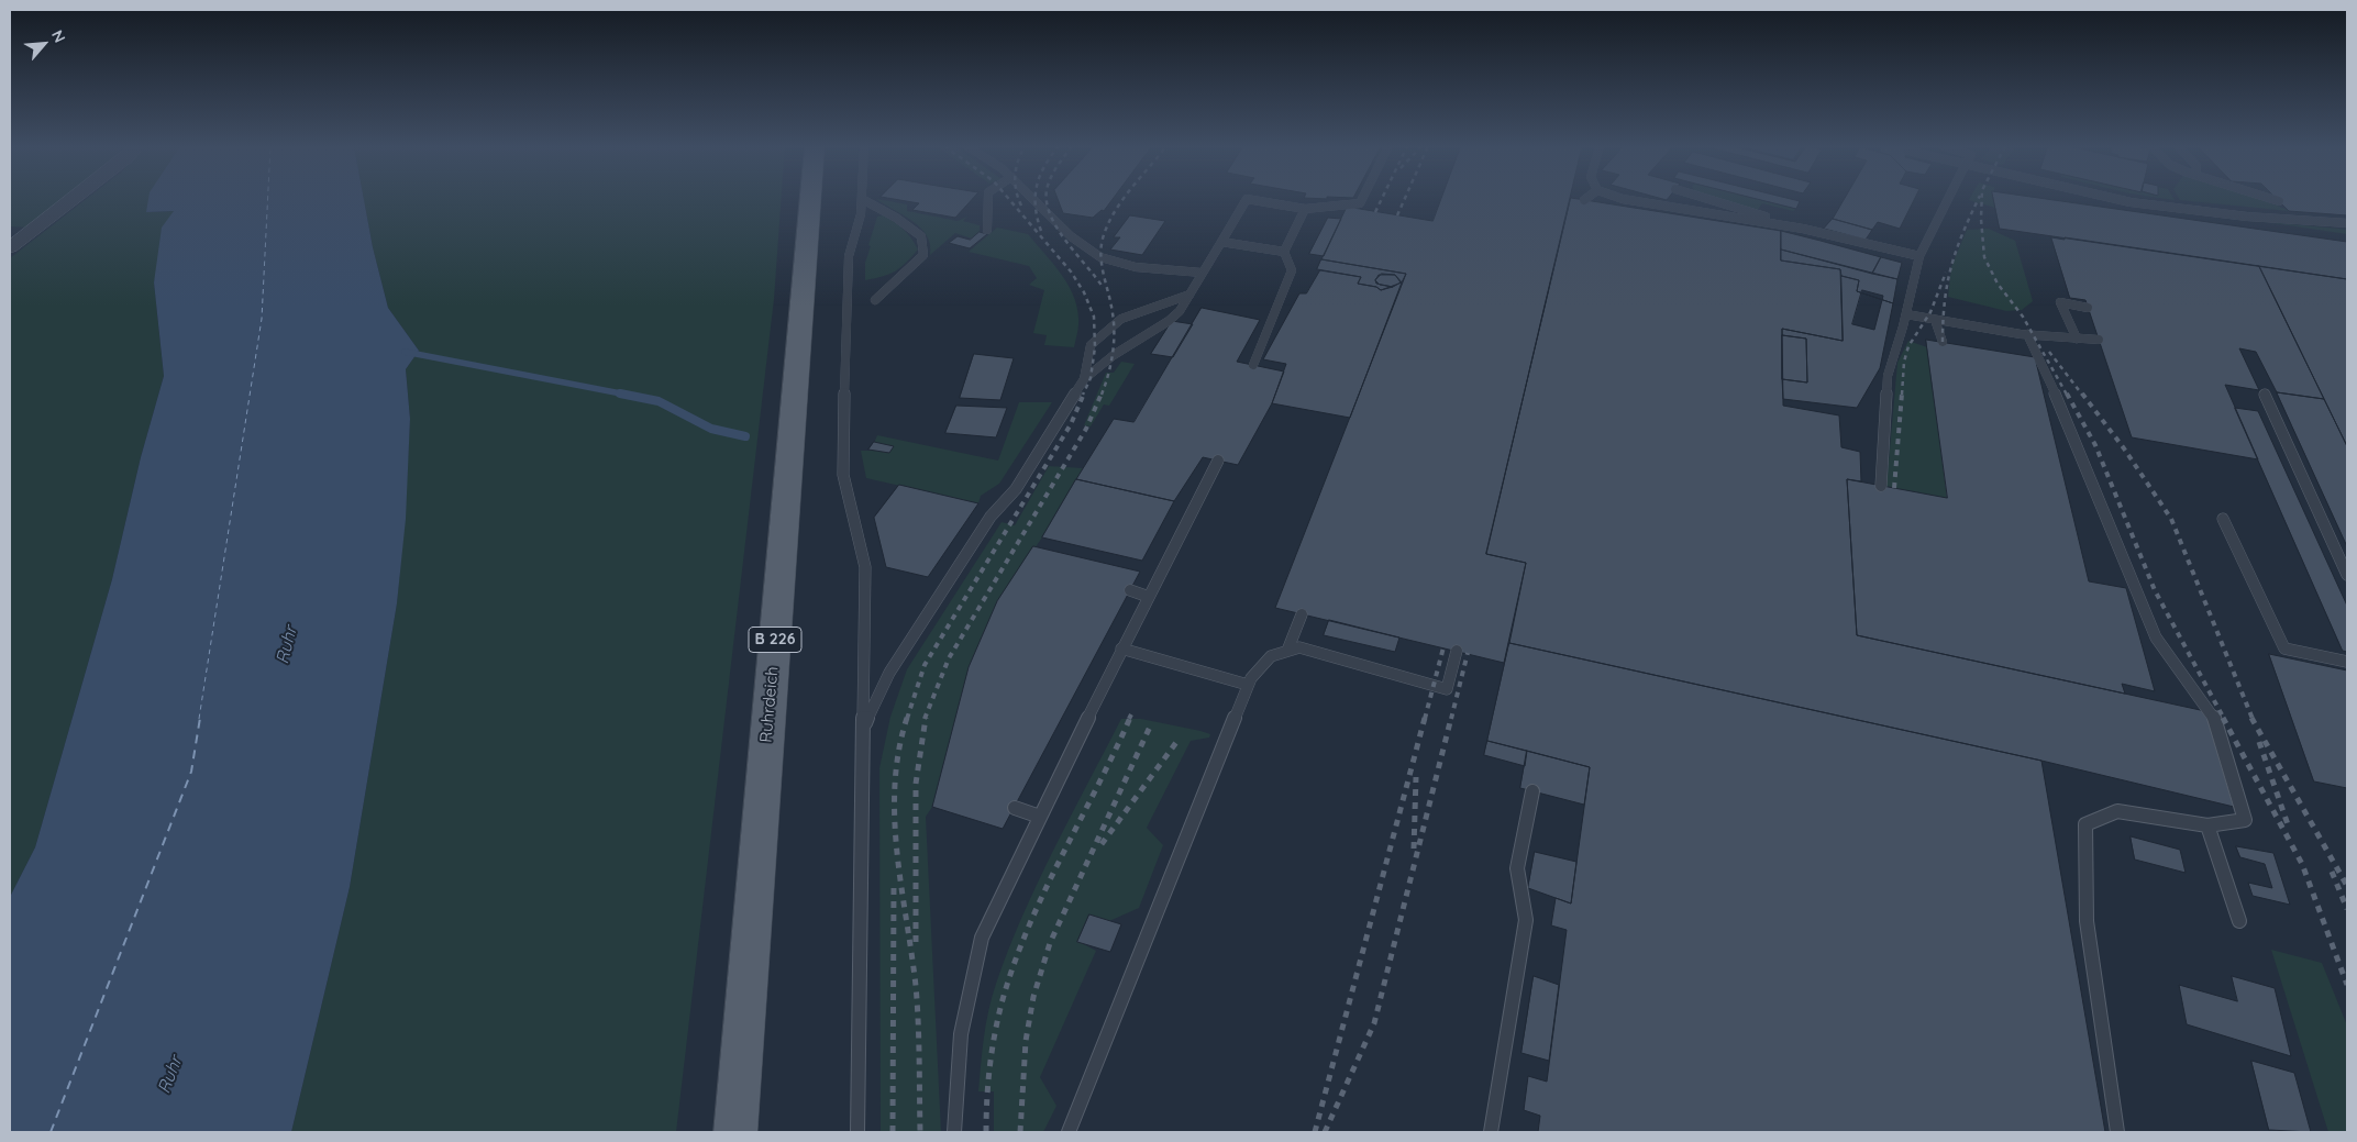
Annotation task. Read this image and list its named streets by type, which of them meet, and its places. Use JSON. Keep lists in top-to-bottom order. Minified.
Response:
{"streets":{"main road":["B 226","Ruhrdeich"]},"water":["Ruhr"],"north":"top right"}
